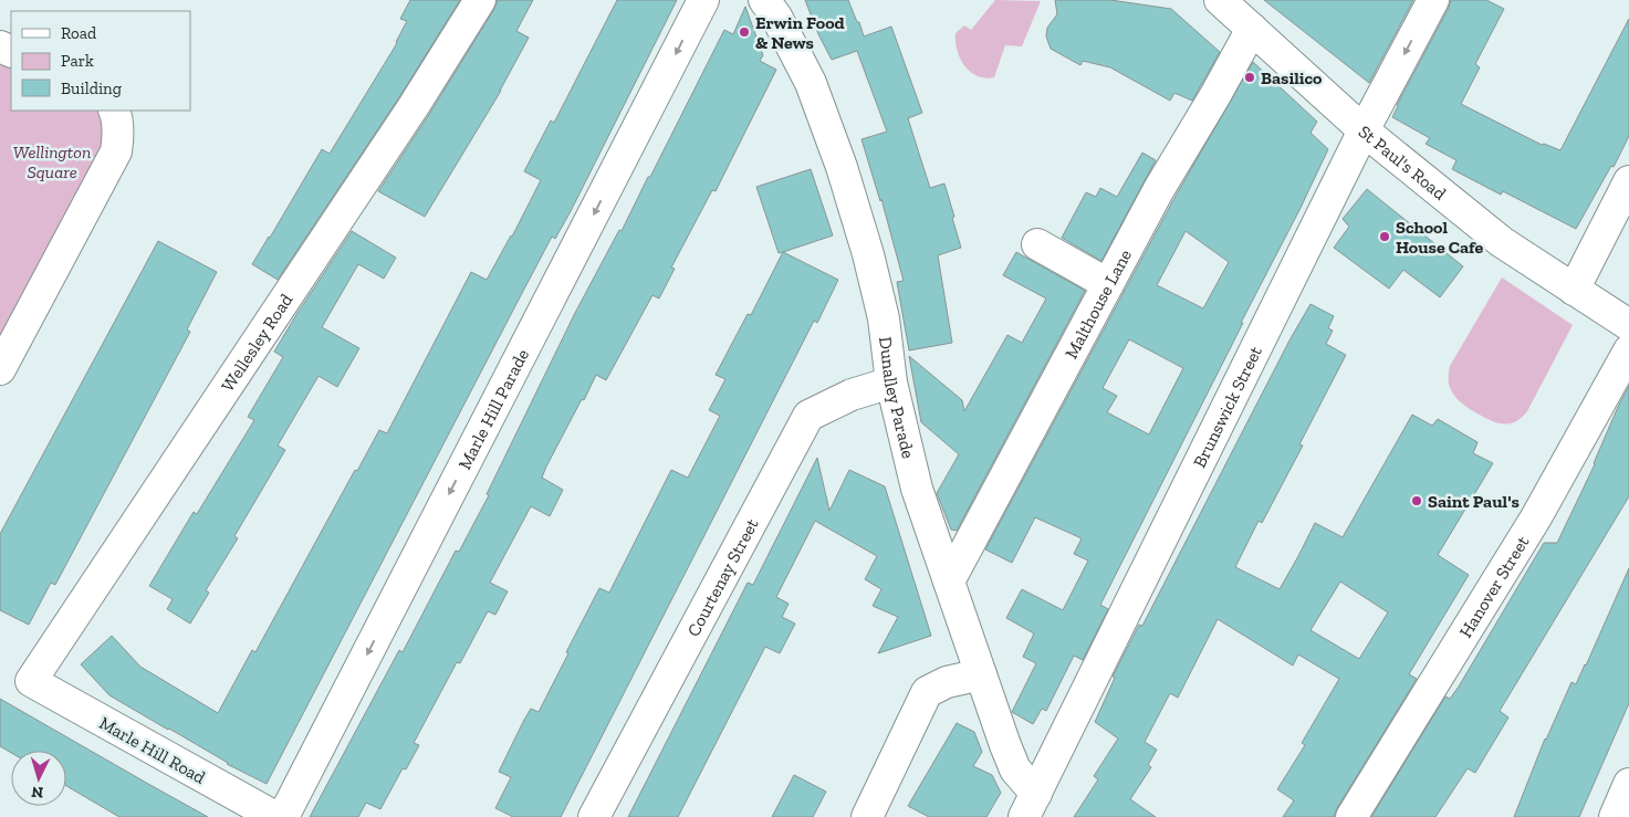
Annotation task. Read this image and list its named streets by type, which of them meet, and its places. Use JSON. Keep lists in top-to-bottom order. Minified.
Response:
{"streets":{"street":["St Paul's Road","Malthouse Lane","Wellesley Road","Dunalley Parade","Brunswick Street","Marle Hill Parade","Courtenay Street","Hanover Street","Marle Hill Road"]},"crossings":[["St Paul's Road","Malthouse Lane"],["St Paul's Road","Brunswick Street"],["Malthouse Lane","Dunalley Parade"],["Wellesley Road","Marle Hill Road"],["Dunalley Parade","Brunswick Street"],["Dunalley Parade","Courtenay Street"]],"one_way":["Marle Hill Parade"],"parks":["Wellington Square"],"places":["Erwin Food & News","Basilico","School House Cafe","Saint Paul's"],"legend":["Road","Park","Building"],"north":"bottom"}
